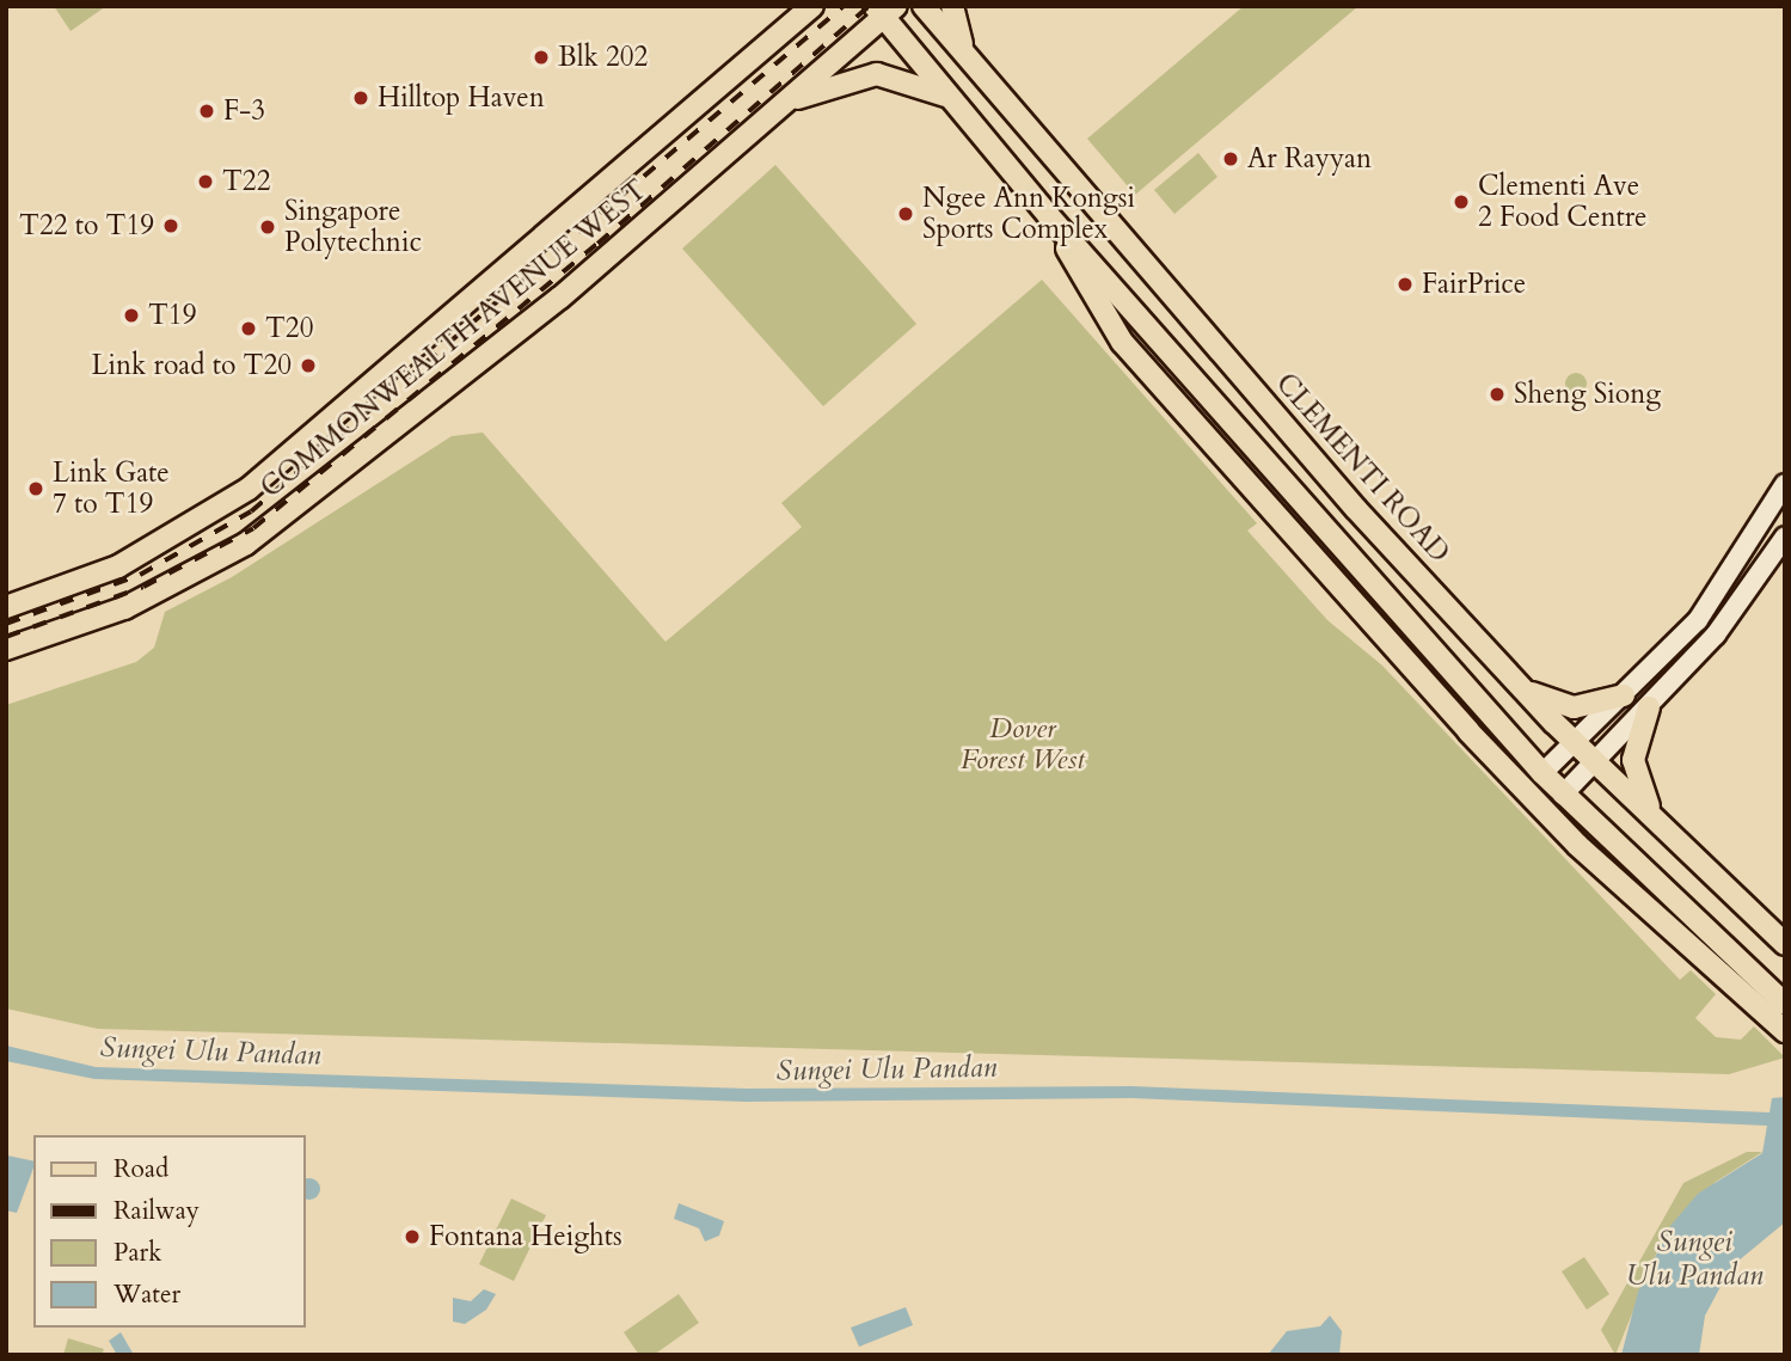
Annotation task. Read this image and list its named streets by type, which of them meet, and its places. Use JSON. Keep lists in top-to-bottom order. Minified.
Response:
{"streets":{"main road":["COMMONWEALTH AVENUE WEST","CLEMENTI ROAD"]},"water":["Sungei Ulu Pandan"],"parks":["Dover Forest West"],"places":["Blk 202","Hilltop Haven","F-3","Ar Rayyan","T22","Clementi Ave 2 Food Centre","Ngee Ann Kongsi Sports Complex","T22 to T19","Singapore Polytechnic","FairPrice","T19","T20","Link road to T20","Sheng Siong","Link Gate 7 to T19","Fontana Heights"],"legend":["Road","Railway","Park","Water"]}
